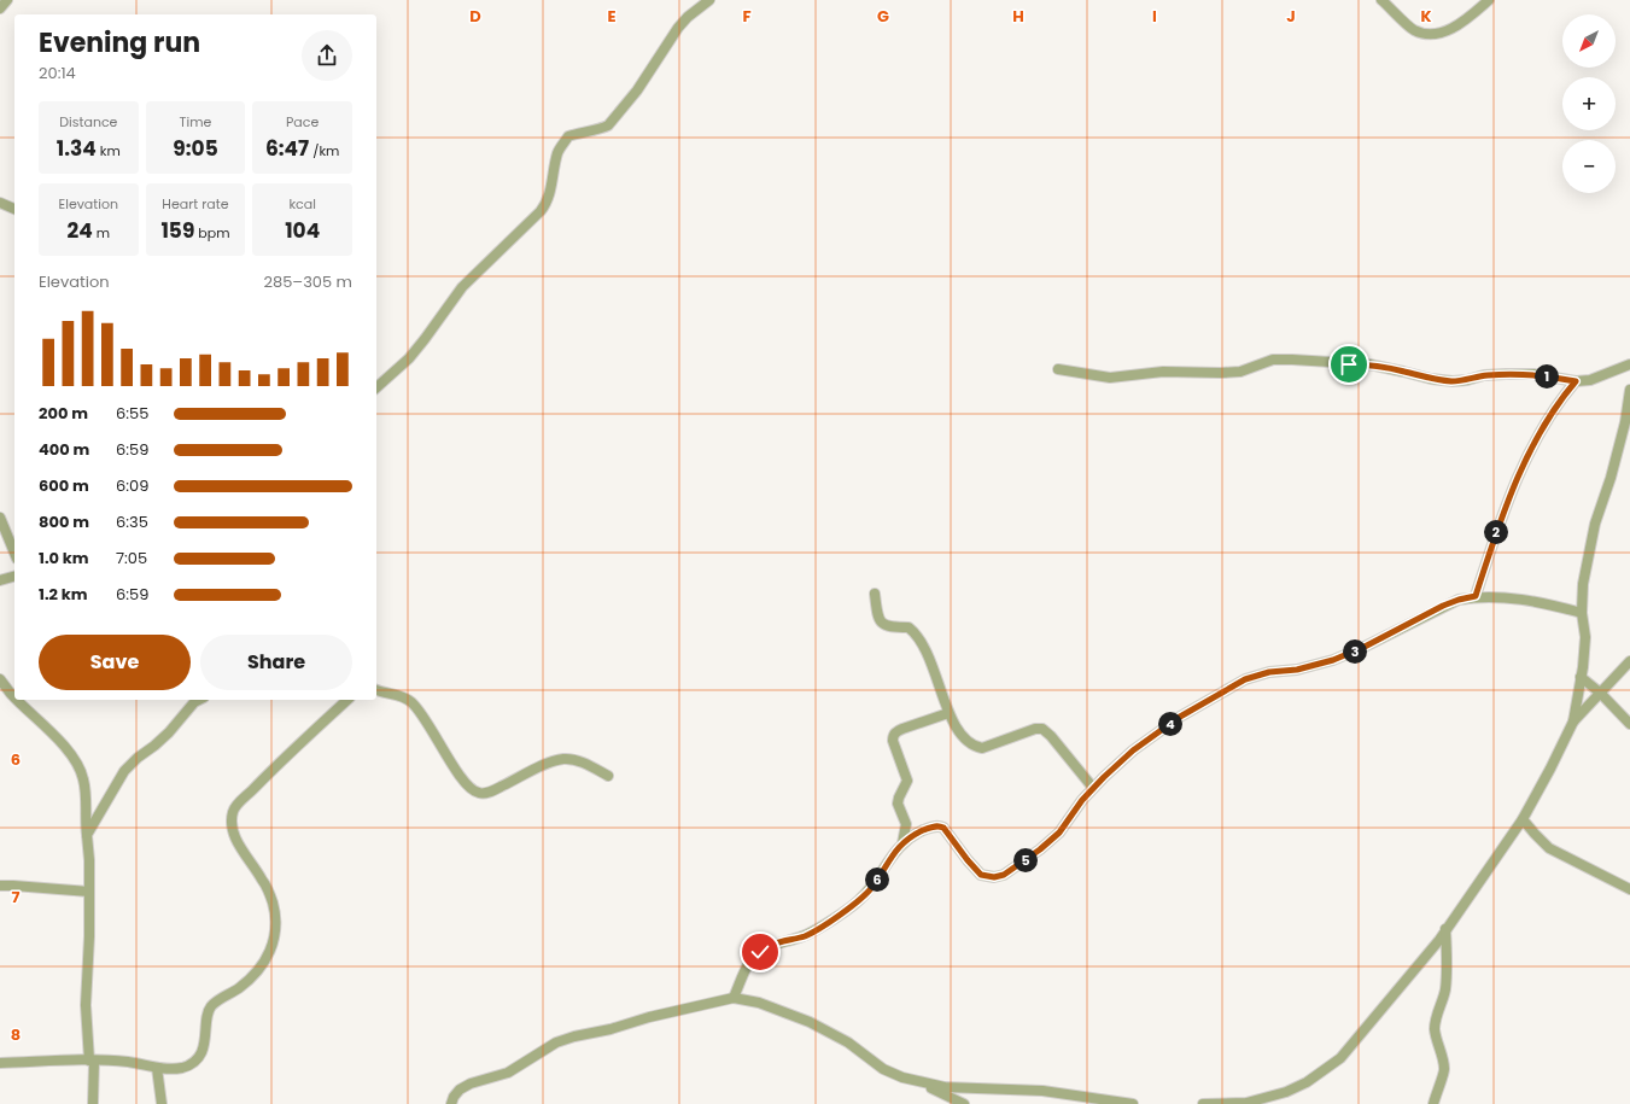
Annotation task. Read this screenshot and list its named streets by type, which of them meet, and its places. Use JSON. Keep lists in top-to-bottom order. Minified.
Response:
{"north":"bottom left","page":{"map_buttons":["+","−"],"heading":["Evening run","20:14"],"stats":[["Distance","1.34 km"],["Time","9:05"],["Pace","6:47 /km"],["Elevation","24 m"],["Heart rate","159 bpm"],["kcal","104"]],"chart":["Elevation","285–305 m"],"pins":["1","2","3","4","5","6"],"list":[{"name":"200 m","note":"6:55"},{"name":"400 m","note":"6:59"},{"name":"600 m","note":"6:09"},{"name":"800 m","note":"6:35"},{"name":"1.0 km","note":"7:05"},{"name":"1.2 km","note":"6:59"}],"buttons":["Save","Share"]},"grid":{"columns":["D","E","F","G","H","I","J","K"],"rows":["6","7","8"]}}
